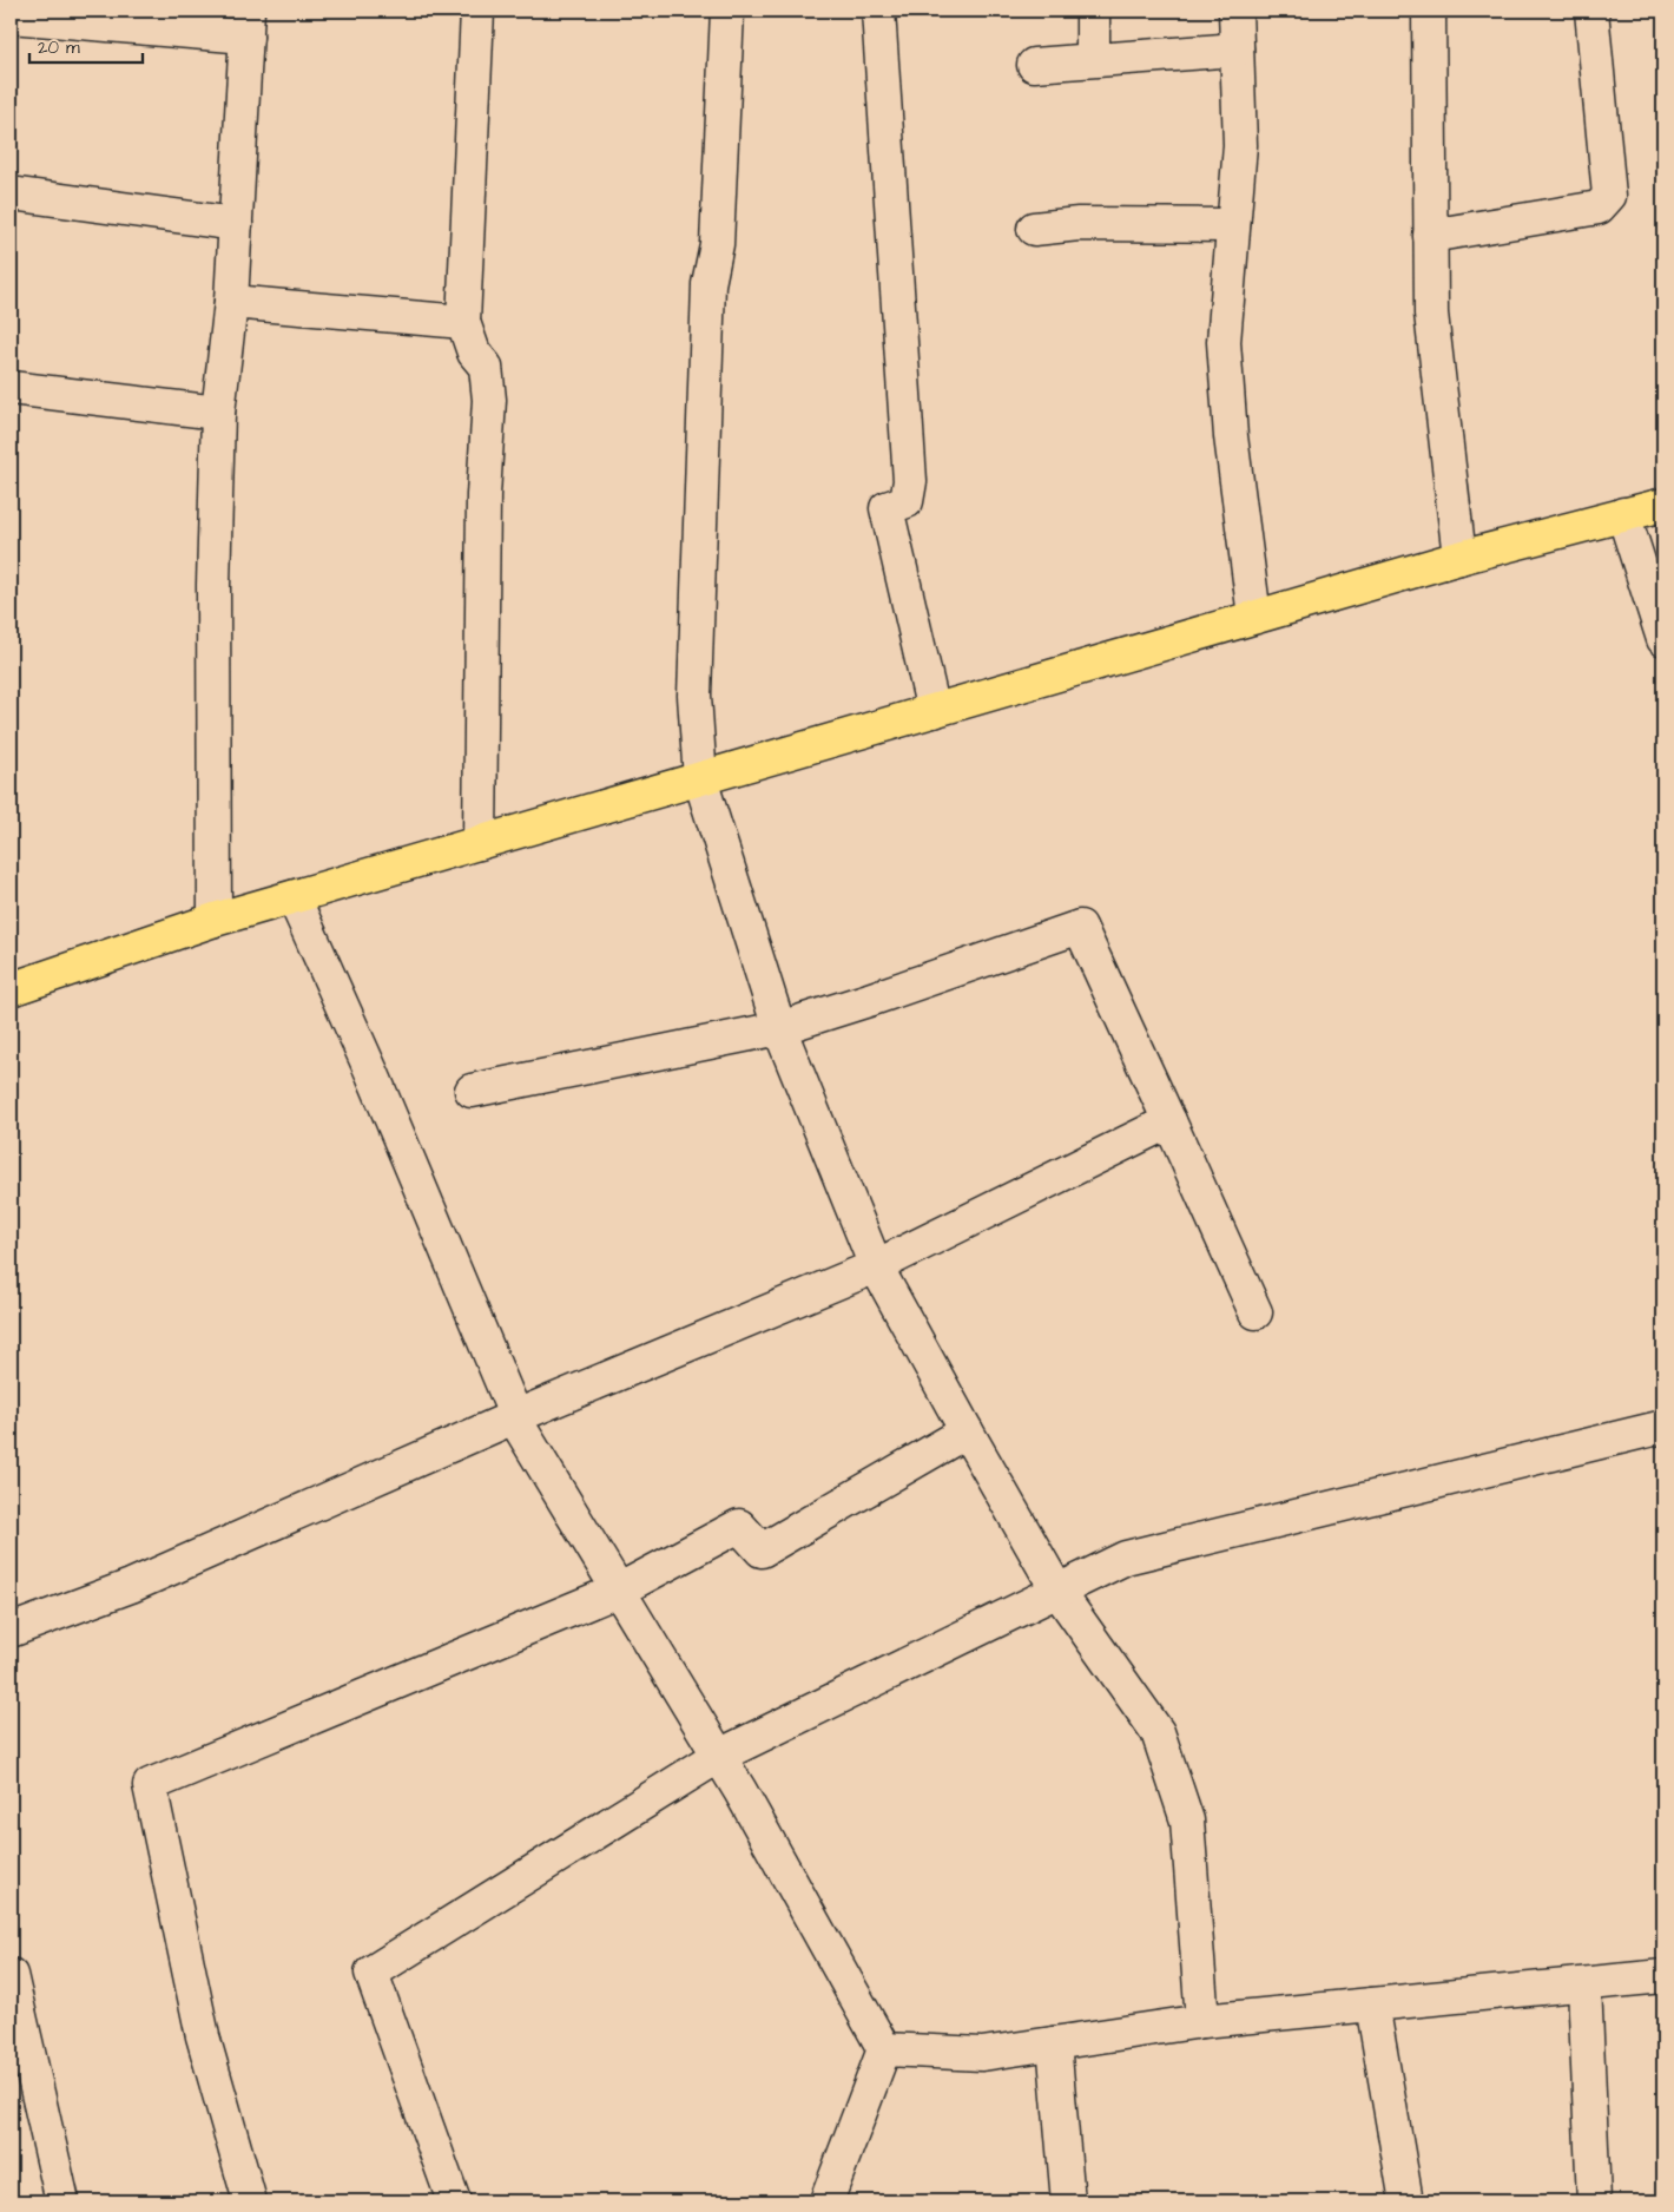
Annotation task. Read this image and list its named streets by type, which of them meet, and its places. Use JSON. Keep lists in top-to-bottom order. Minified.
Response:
{"scale_bar":"20 m"}
